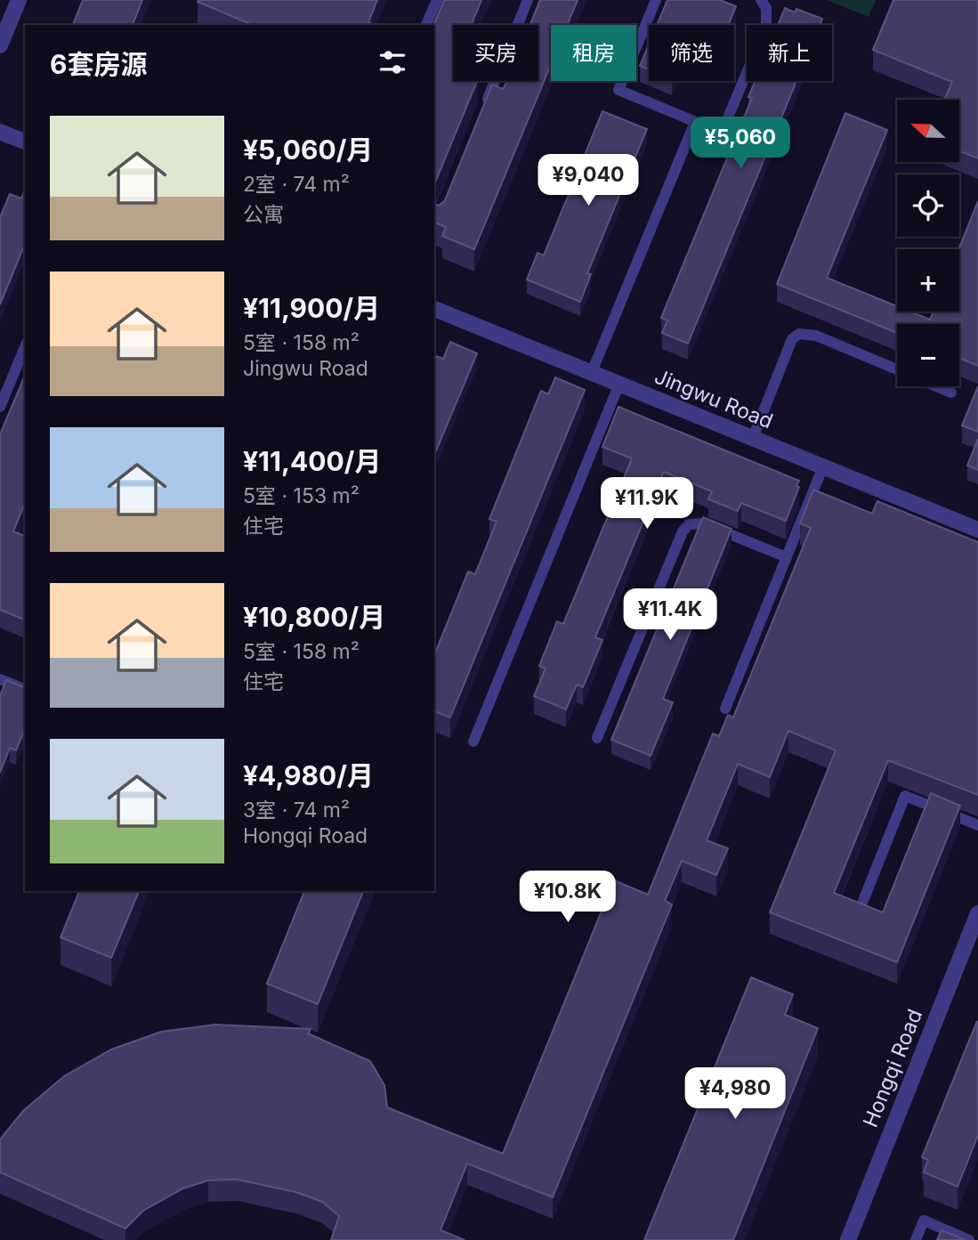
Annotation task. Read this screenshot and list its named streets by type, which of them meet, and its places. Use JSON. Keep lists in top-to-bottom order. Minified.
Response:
{"streets":{"street":["Jingwu Road","Hongqi Road"]},"north":"left","page":{"chip":["买房","租房","筛选","新上"],"heading":"6套房源","map_buttons":["+","−"],"list":[{"name":"¥5,060/月","note":"2室 · 74 m² · 公寓"},{"name":"¥11,900/月","note":"5室 · 158 m² · Jingwu Road"},{"name":"¥11,400/月","note":"5室 · 153 m² · 住宅"},{"name":"¥10,800/月","note":"5室 · 158 m² · 住宅"},{"name":"¥4,980/月","note":"3室 · 74 m² · Hongqi Road"}],"price":["¥5,060","¥9,040","¥11.9K","¥11.4K","¥10.8K","¥4,980"]}}
